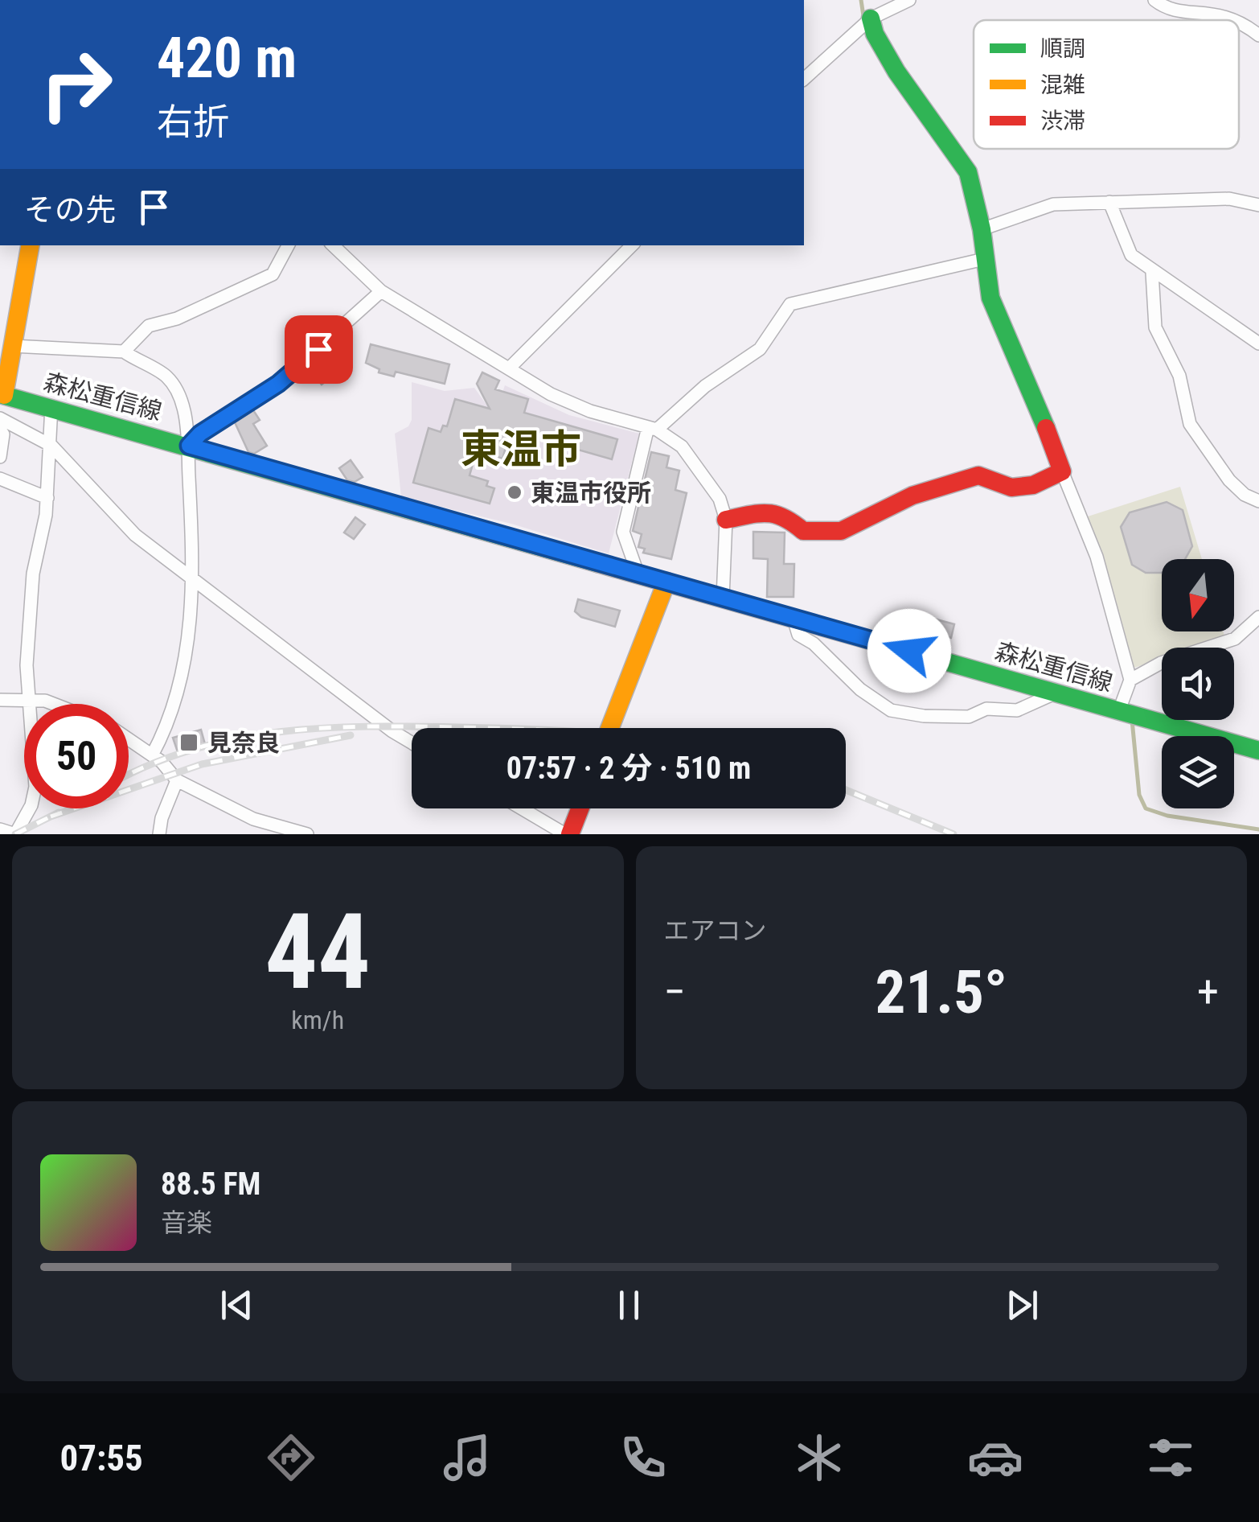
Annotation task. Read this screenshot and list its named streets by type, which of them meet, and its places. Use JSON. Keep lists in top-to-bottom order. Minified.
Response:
{"streets":{"main road":["森松重信線"]},"districts":["東温市"],"places":{"other":["東温市役所"],"transit":["見奈良"]},"legend":["順調","混雑","渋滞"],"north":"bottom","page":{"turn":["420 m","右折"],"then":"その先","limit":"50","trip":"07:57 · 2 分 · 510 m","tile":[["44","km/h"],"エアコン"],"heat":["−","21.5°","+"],"song":["88.5 FM","音楽"],"tabs":"07:55"}}
